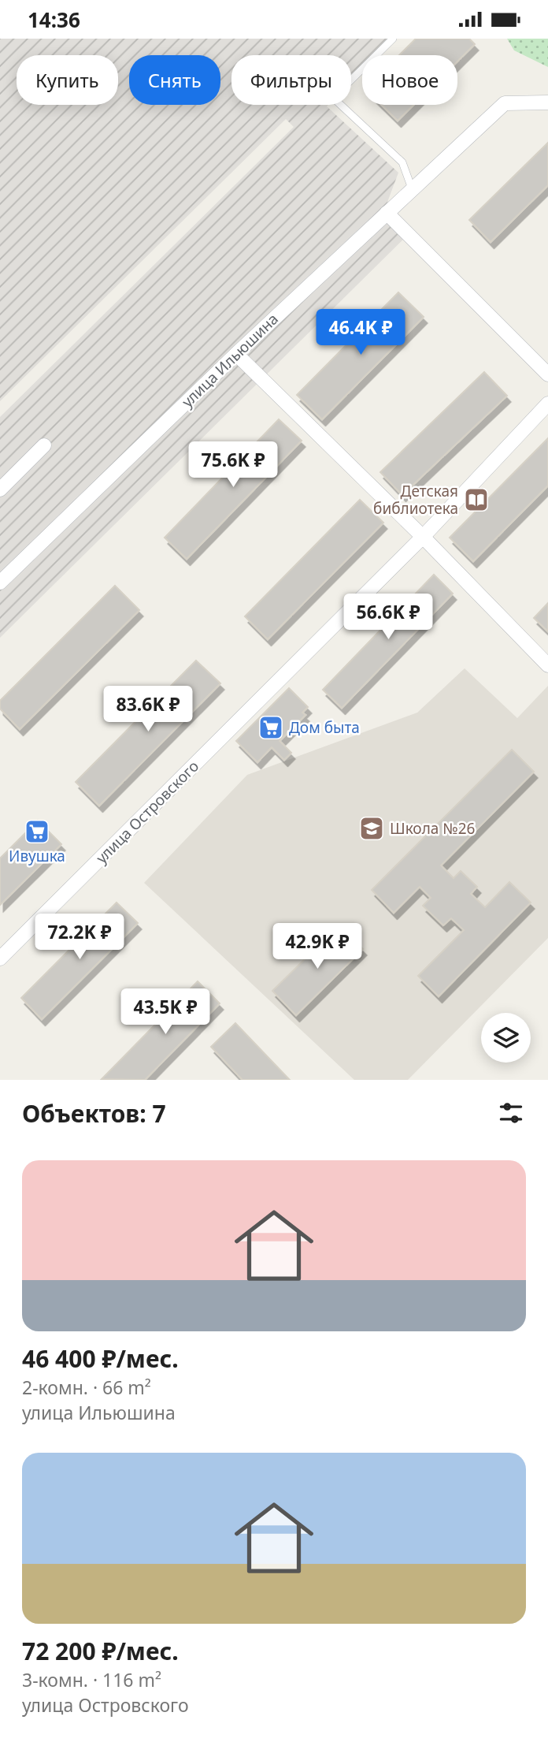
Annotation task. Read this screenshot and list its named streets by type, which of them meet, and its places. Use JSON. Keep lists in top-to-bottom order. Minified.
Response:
{"streets":{"street":["улица Ильюшина","улица Островского"]},"places":{"library":["Детская библиотека"],"supermarket":["Дом быта","Ивушка"],"school or university":["Школа №26"]},"page":{"status":"14:36","chip":["Купить","Снять","Фильтры","Новое"],"price":["46.4K ₽","75.6K ₽","56.6K ₽","83.6K ₽","72.2K ₽","42.9K ₽","43.5K ₽"],"heading":"Объектов: 7","list":[{"name":"46 400 ₽/мес.","note":"2-комн. · 66 m² · улица Ильюшина"},{"name":"72 200 ₽/мес.","note":"3-комн. · 116 m² · улица Островского"}]}}
